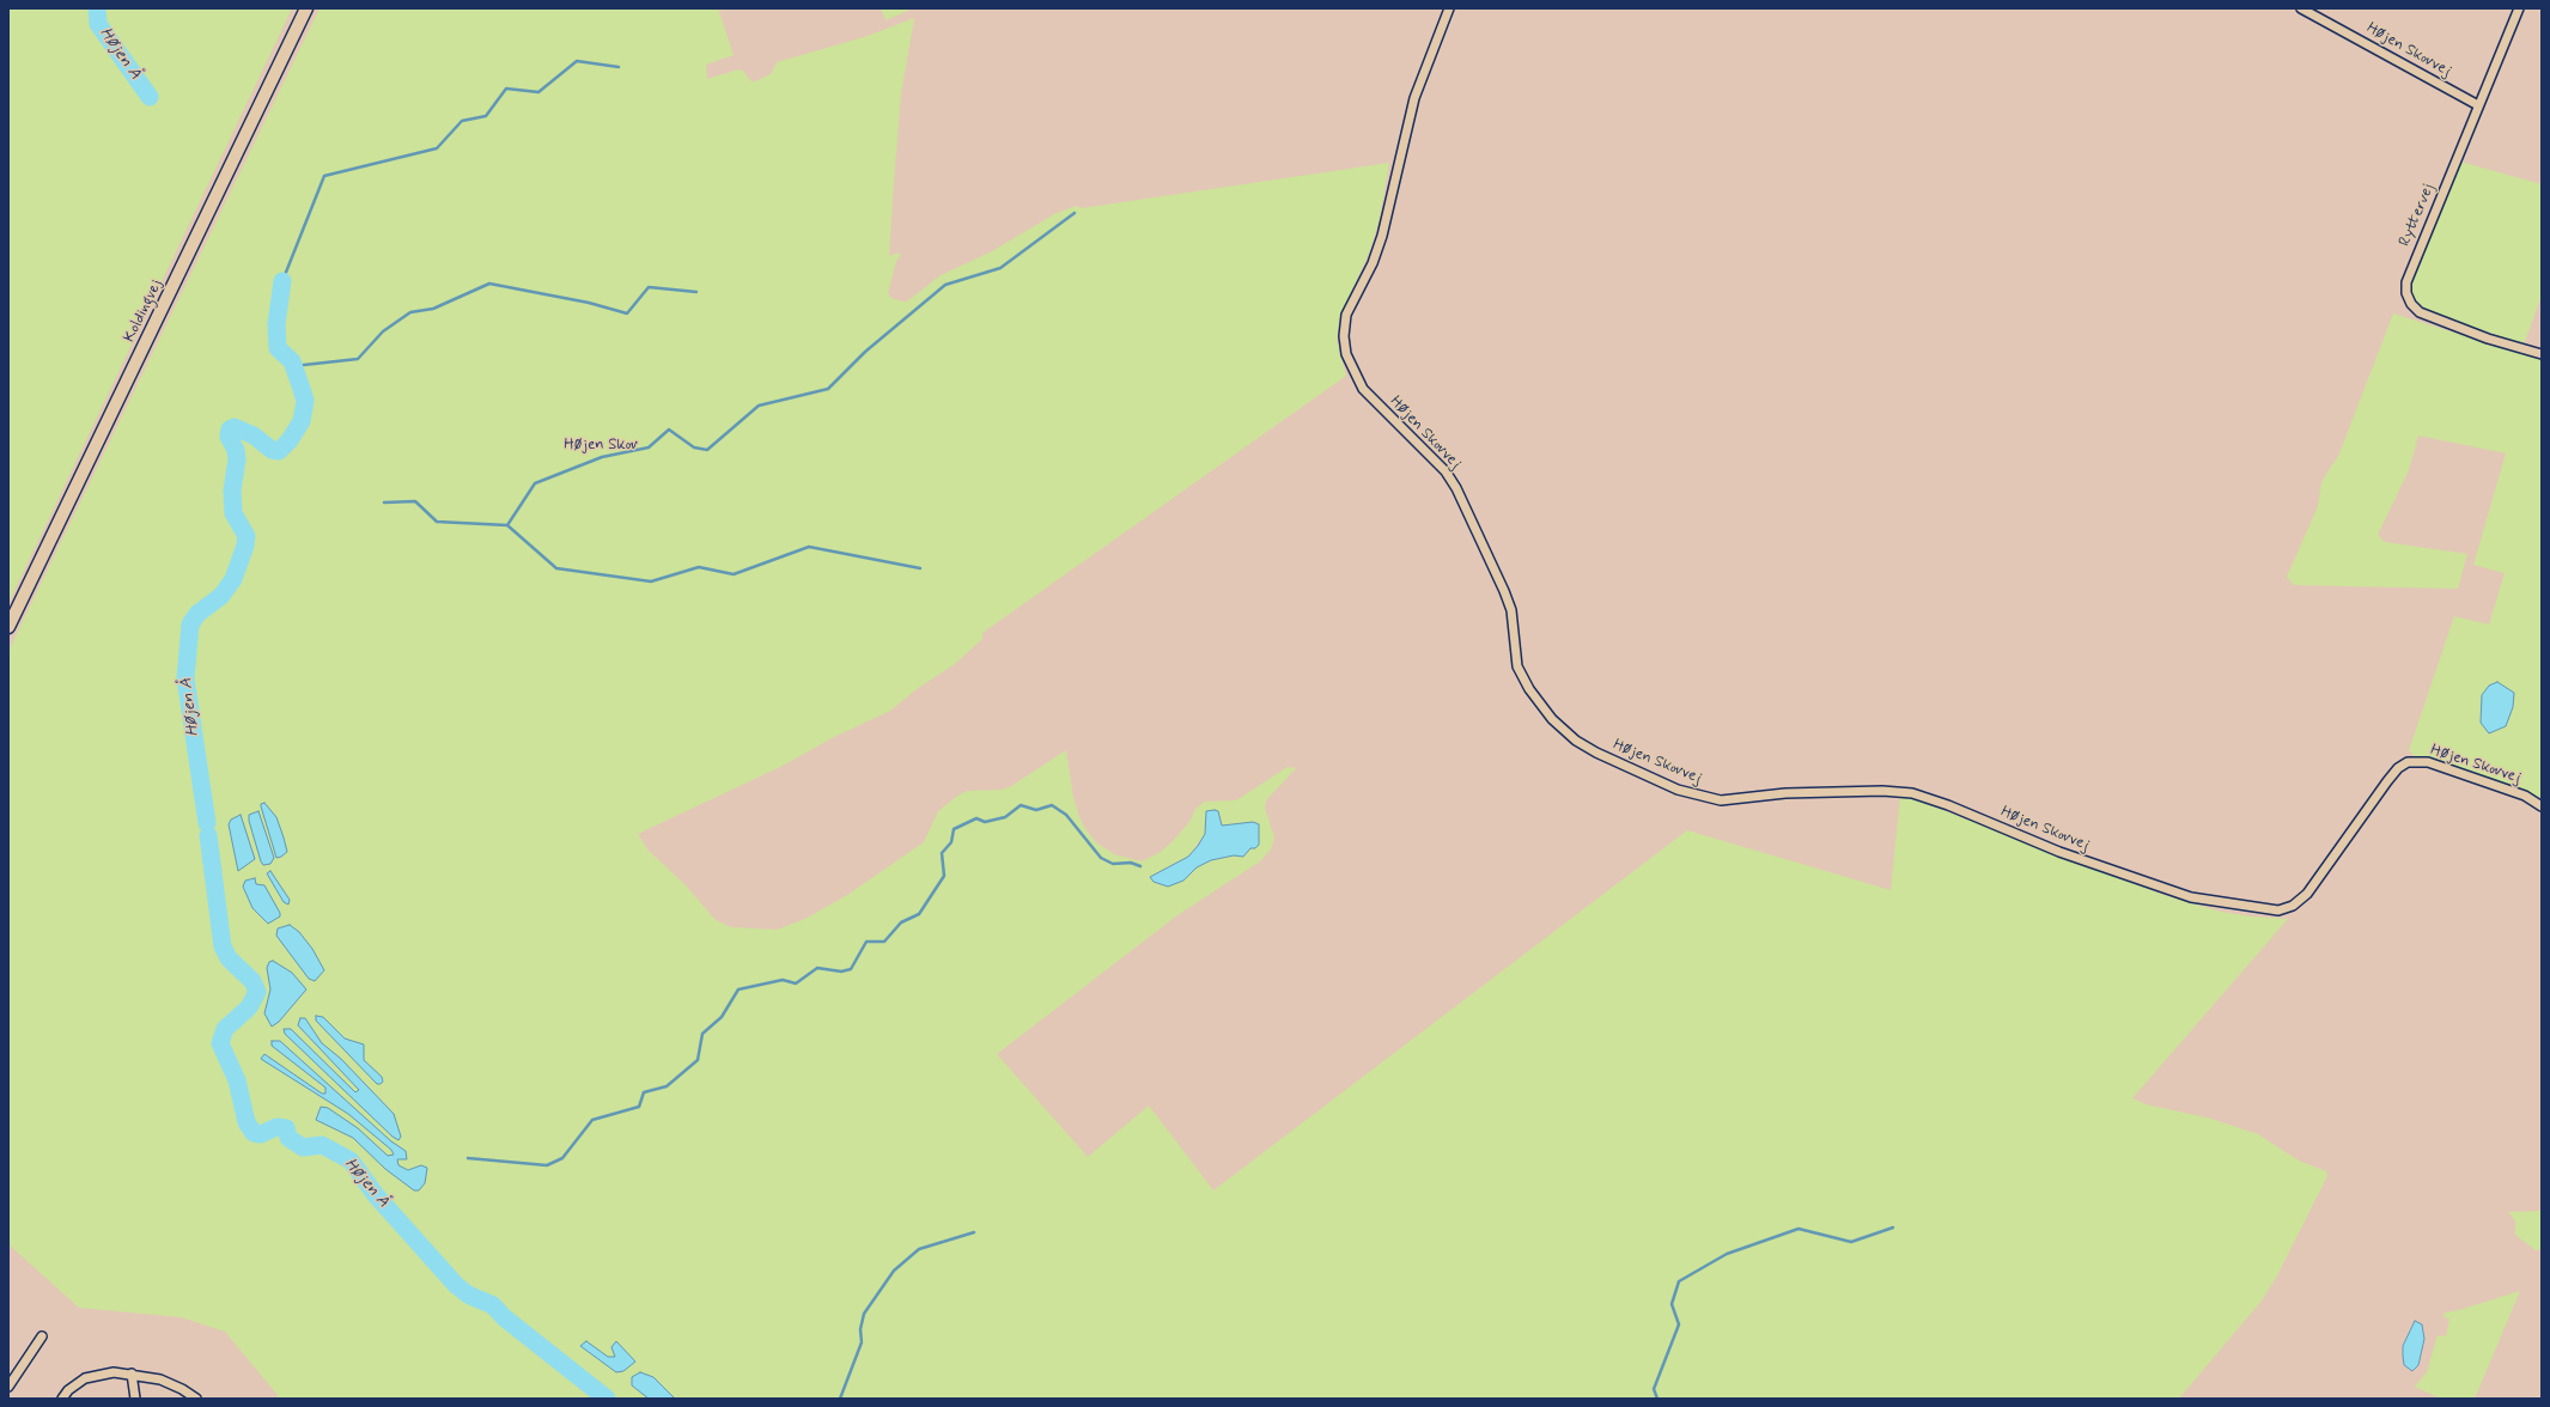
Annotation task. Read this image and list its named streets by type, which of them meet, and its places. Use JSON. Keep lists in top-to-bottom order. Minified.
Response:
{"streets":{"main road":["Koldingvej"],"street":["Højen Skovvej","Ryttervej"]},"crossings":[["Højen Skovvej","Ryttervej"]],"water":["Højen Å"],"parks":["Højen Skov"]}
